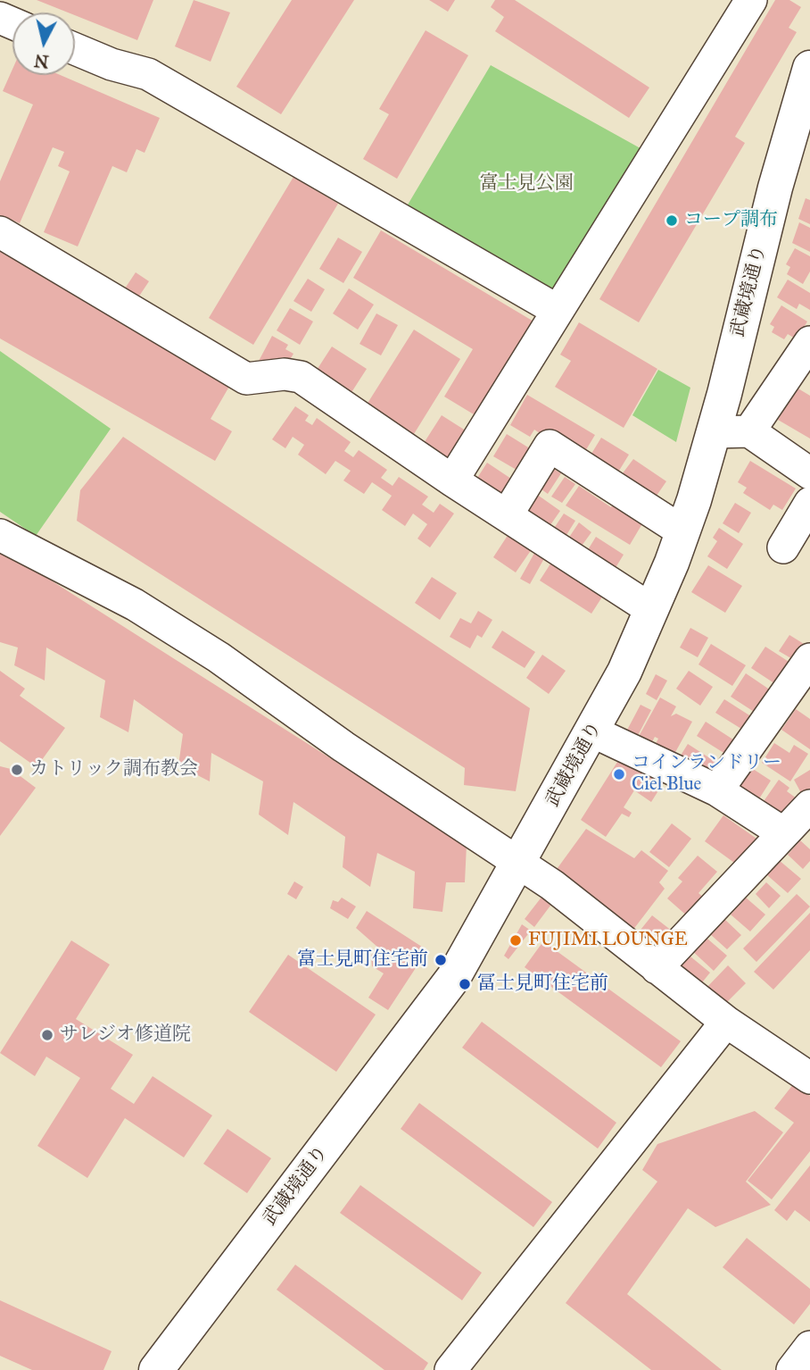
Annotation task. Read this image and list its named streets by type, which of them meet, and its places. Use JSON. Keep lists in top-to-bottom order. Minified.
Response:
{"streets":{"main road":["武蔵境通り"]},"parks":["富士見公園"],"places":["コープ調布","カトリック調布教会","コインランドリー Ciel Blue","FUJIMI LOUNGE","富士見町住宅前","冨士見町住宅前","サレジオ修道院"],"north":"bottom"}
